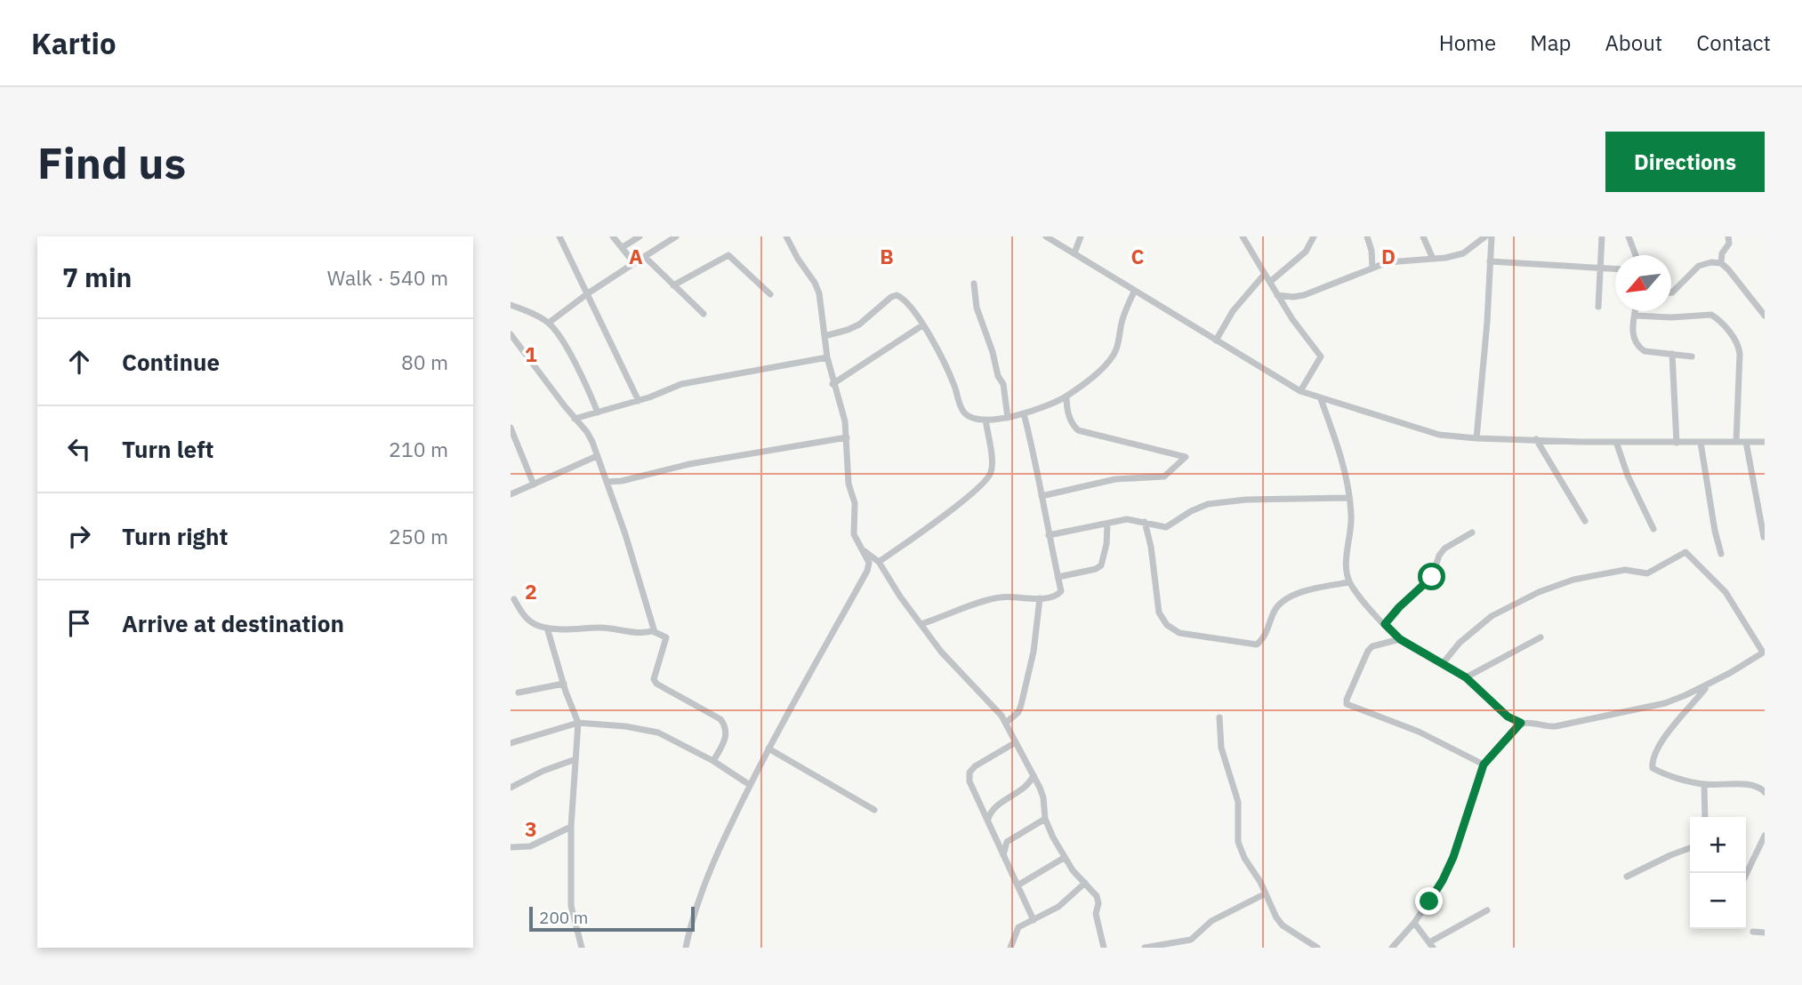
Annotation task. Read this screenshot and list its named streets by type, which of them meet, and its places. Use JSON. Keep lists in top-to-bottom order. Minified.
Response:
{"scale_bar":"200 m","north":"bottom left","page":{"header":"Kartio","nav":["Home","Map","About","Contact"],"buttons":"Directions","title":"Find us","heading":["7 min","Walk · 540 m"],"list":[["Continue","80 m"],["Turn left","210 m"],["Turn right","250 m"],"Arrive at destination"],"map_buttons":["+","−"],"scale":"200 m"},"grid":{"columns":["A","B","C","D"],"rows":["1","2","3"]}}
